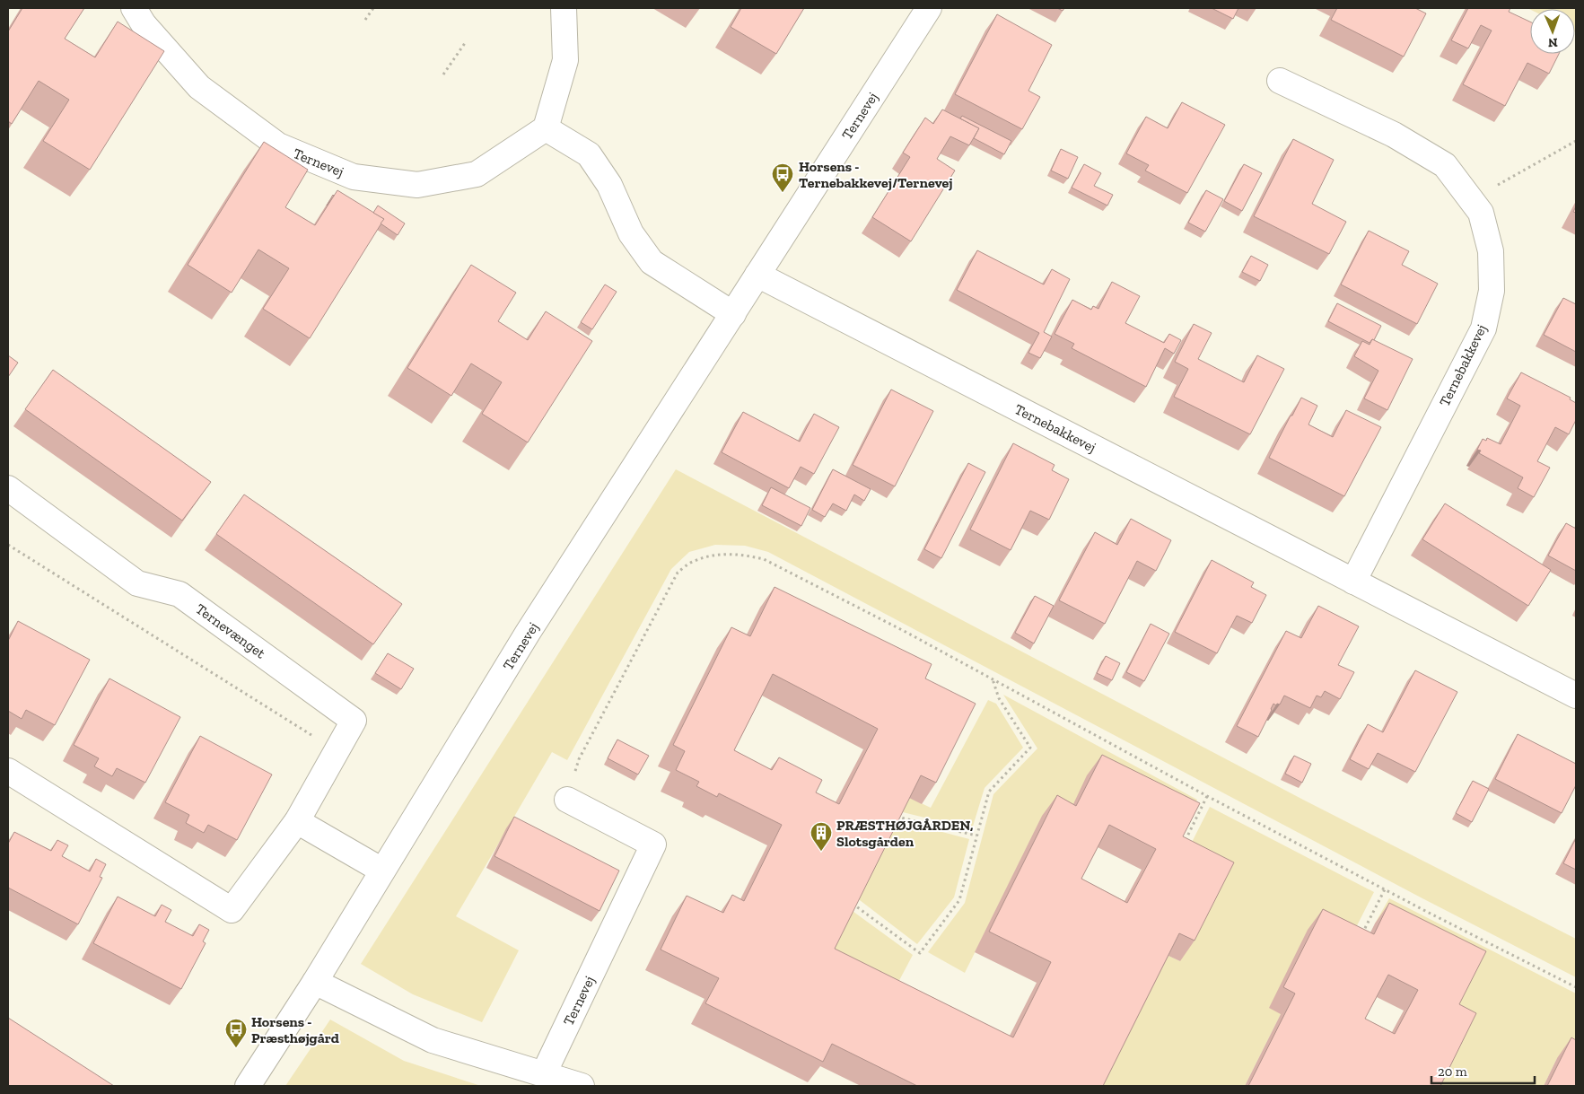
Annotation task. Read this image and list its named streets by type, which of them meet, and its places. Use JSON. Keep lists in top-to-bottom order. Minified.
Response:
{"streets":{"street":["Ternevej","Ternebakkevej","Ternevænget"]},"crossings":[["Ternevej","Ternebakkevej"]],"places":{"bus stop":["Horsens - Ternebakkevej/Ternevej","Horsens - Præsthøjgård"],"building":["PRÆSTHØJGÅRDEN, Slotsgården"]},"scale_bar":"20 m","north":"bottom"}
